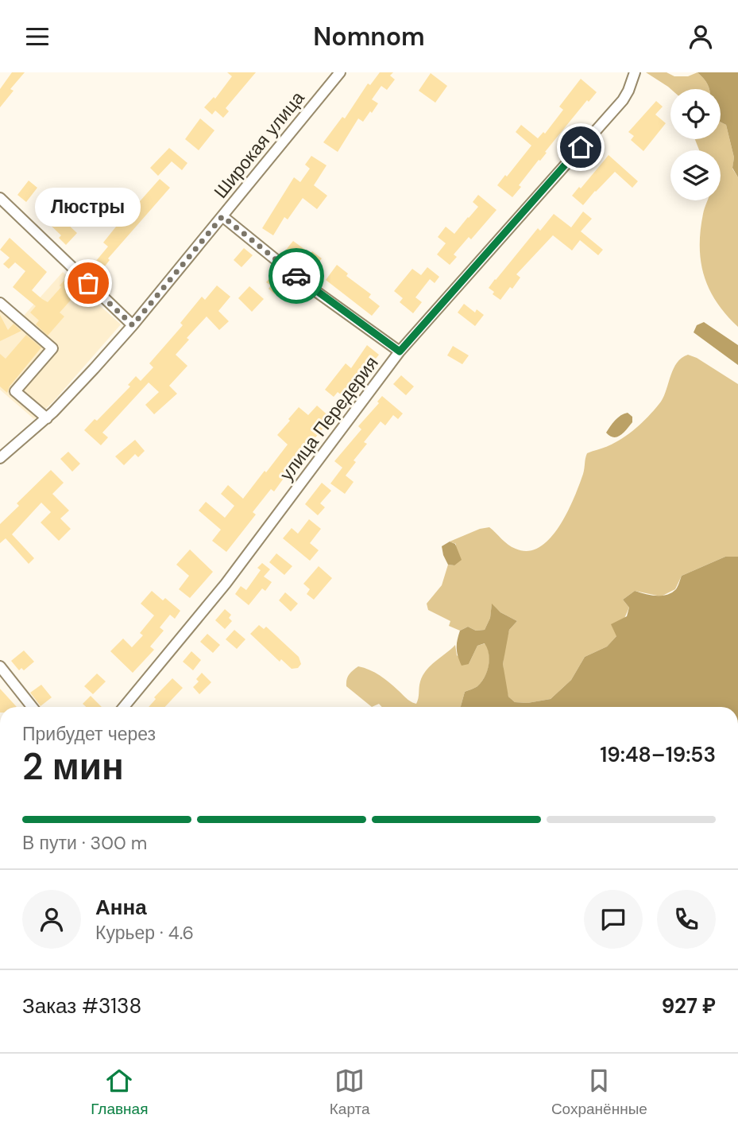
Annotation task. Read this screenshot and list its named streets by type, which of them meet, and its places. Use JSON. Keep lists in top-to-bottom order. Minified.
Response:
{"streets":{"street":["Широкая улица","улица Передерия"]},"places":["Люстры"],"page":{"header":"Nomnom","bubble":"Люстры","heading":["2 мин","Прибудет через","19:48–19:53"],"panel":["Анна","Курьер · 4.6","Заказ #3138","927 ₽"],"bar":"В пути · 300 m","tabs":["Главная","Карта","Сохранённые"]}}
